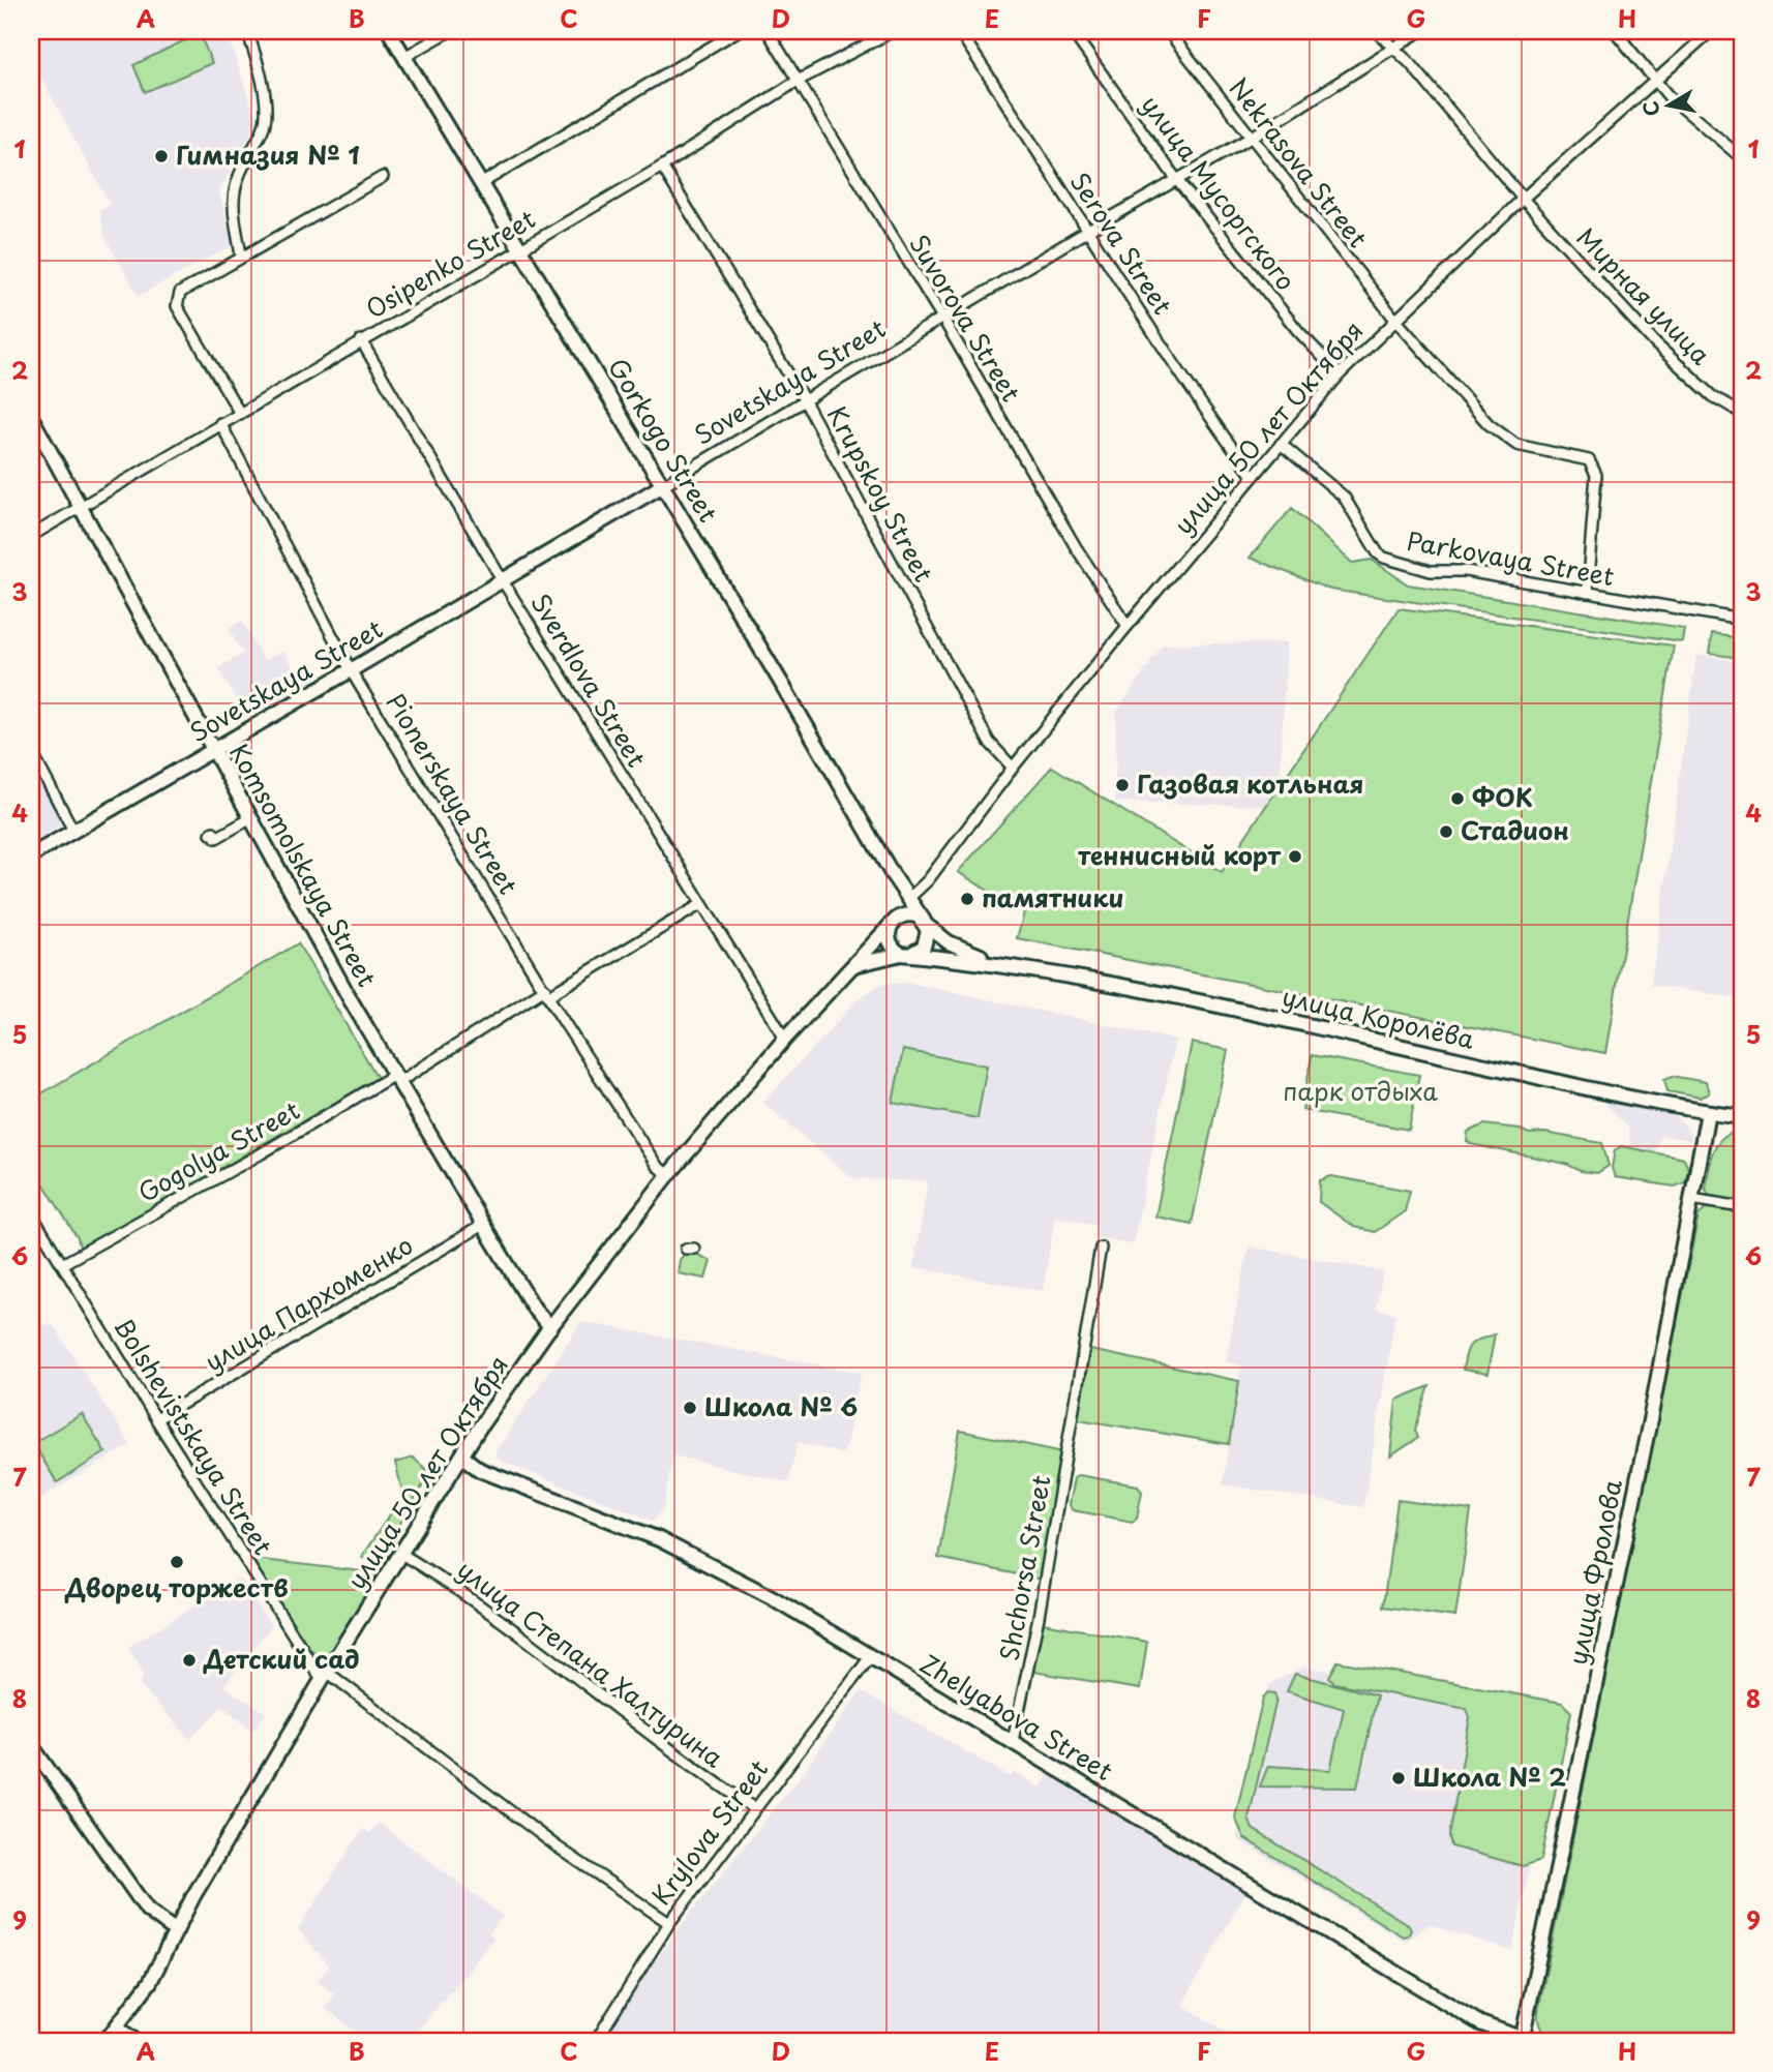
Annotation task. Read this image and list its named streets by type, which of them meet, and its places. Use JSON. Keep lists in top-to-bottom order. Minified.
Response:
{"streets":{"street":["Nekrasova Street","улица Мусоргского","Serova Street","Osipenko Street","Мирная улица","Suvorova Street","Sovetskaya Street","улица 50 лет Октября","Gorkogo Street","Krupskoy Street","Parkovaya Street","Sverdlova Street","Pionerskaya Street","Komsomolskaya Street","улица Королёва","Gogolya Street","улица Пархоменко","Bolshevistskaya Street","Shchorsa Street","улица Фролова","улица Степана Халтурина","Zhelyabova Street","Krylova Street"]},"crossings":[["Nekrasova Street","Sovetskaya Street"],["Nekrasova Street","улица 50 лет Октября"],["Nekrasova Street","Parkovaya Street"],["улица Мусоргского","Sovetskaya Street"],["улица Мусоргского","улица 50 лет Октября"],["Serova Street","Sovetskaya Street"],["Serova Street","улица 50 лет Октября"],["Osipenko Street","Suvorova Street"],["Osipenko Street","Gorkogo Street"],["Osipenko Street","Krupskoy Street"],["Osipenko Street","Sverdlova Street"],["Osipenko Street","Pionerskaya Street"],["Osipenko Street","Komsomolskaya Street"],["Мирная улица","Sovetskaya Street"],["Мирная улица","улица 50 лет Октября"],["Suvorova Street","Sovetskaya Street"],["Suvorova Street","улица 50 лет Октября"],["Sovetskaya Street","Gorkogo Street"],["Sovetskaya Street","Krupskoy Street"],["Sovetskaya Street","Sverdlova Street"],["Sovetskaya Street","Pionerskaya Street"],["Sovetskaya Street","Komsomolskaya Street"],["улица 50 лет Октября","Gorkogo Street"],["улица 50 лет Октября","Krupskoy Street"],["улица 50 лет Октября","Parkovaya Street"],["улица 50 лет Октября","Sverdlova Street"],["улица 50 лет Октября","Pionerskaya Street"],["улица 50 лет Октября","Komsomolskaya Street"],["улица 50 лет Октября","улица Королёва"],["улица 50 лет Октября","Bolshevistskaya Street"],["улица 50 лет Октября","улица Степана Халтурина"],["улица 50 лет Октября","Zhelyabova Street"],["Gorkogo Street","улица Королёва"],["Sverdlova Street","Gogolya Street"],["Pionerskaya Street","Gogolya Street"],["Komsomolskaya Street","Gogolya Street"],["Komsomolskaya Street","улица Пархоменко"],["улица Королёва","улица Фролова"],["Gogolya Street","Bolshevistskaya Street"],["улица Пархоменко","Bolshevistskaya Street"],["Bolshevistskaya Street","Krylova Street"],["Shchorsa Street","Zhelyabova Street"],["улица Фролова","Zhelyabova Street"],["улица Степана Халтурина","Krylova Street"],["Zhelyabova Street","Krylova Street"]],"parks":["парк отдыха"],"places":["Гимназия № 1","Газовая котльная","ФОК","Стадион","теннисный корт","памятники","Школа № 6","Дворец торжеств","Детский сад","Школа № 2"],"north":"left","grid":{"columns":["A","B","C","D","E","F","G","H"],"rows":["1","2","3","4","5","6","7","8","9"]}}
